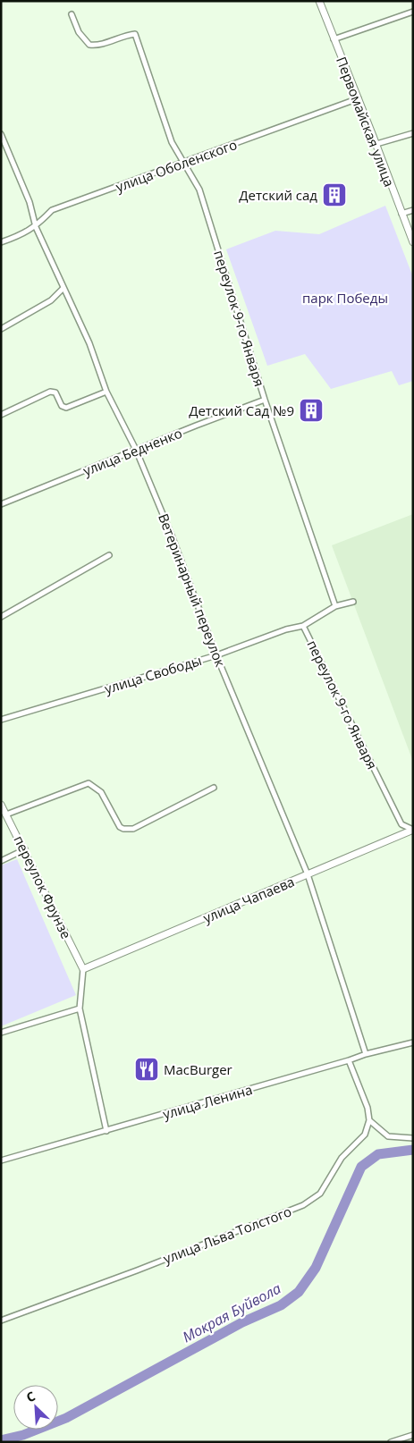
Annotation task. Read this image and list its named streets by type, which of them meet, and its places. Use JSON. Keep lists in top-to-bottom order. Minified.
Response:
{"streets":{"main road":["Первомайская улица","переулок Фрунзе","улица Чапаева"],"street":["улица Оболенского","переулок 9-го Января","улица Бедненко","Ветеринарный переулок","улица Свободы","улица Ленина","улица Льва Толстого"]},"crossings":[["Первомайская улица","улица Оболенского"],["улица Оболенского","переулок 9-го Января"],["улица Оболенского","Ветеринарный переулок"],["переулок 9-го Января","улица Бедненко"],["переулок 9-го Января","улица Свободы"],["переулок 9-го Января","улица Чапаева"],["улица Бедненко","Ветеринарный переулок"],["Ветеринарный переулок","улица Свободы"],["Ветеринарный переулок","улица Чапаева"],["Ветеринарный переулок","улица Ленина"],["переулок Фрунзе","улица Чапаева"]],"water":["Мокрая Буйвола"],"parks":["парк Победы"],"places":{"building":["Детский сад","Детский Сад №9"],"restaurant":["MacBurger"]},"north":"top left"}
